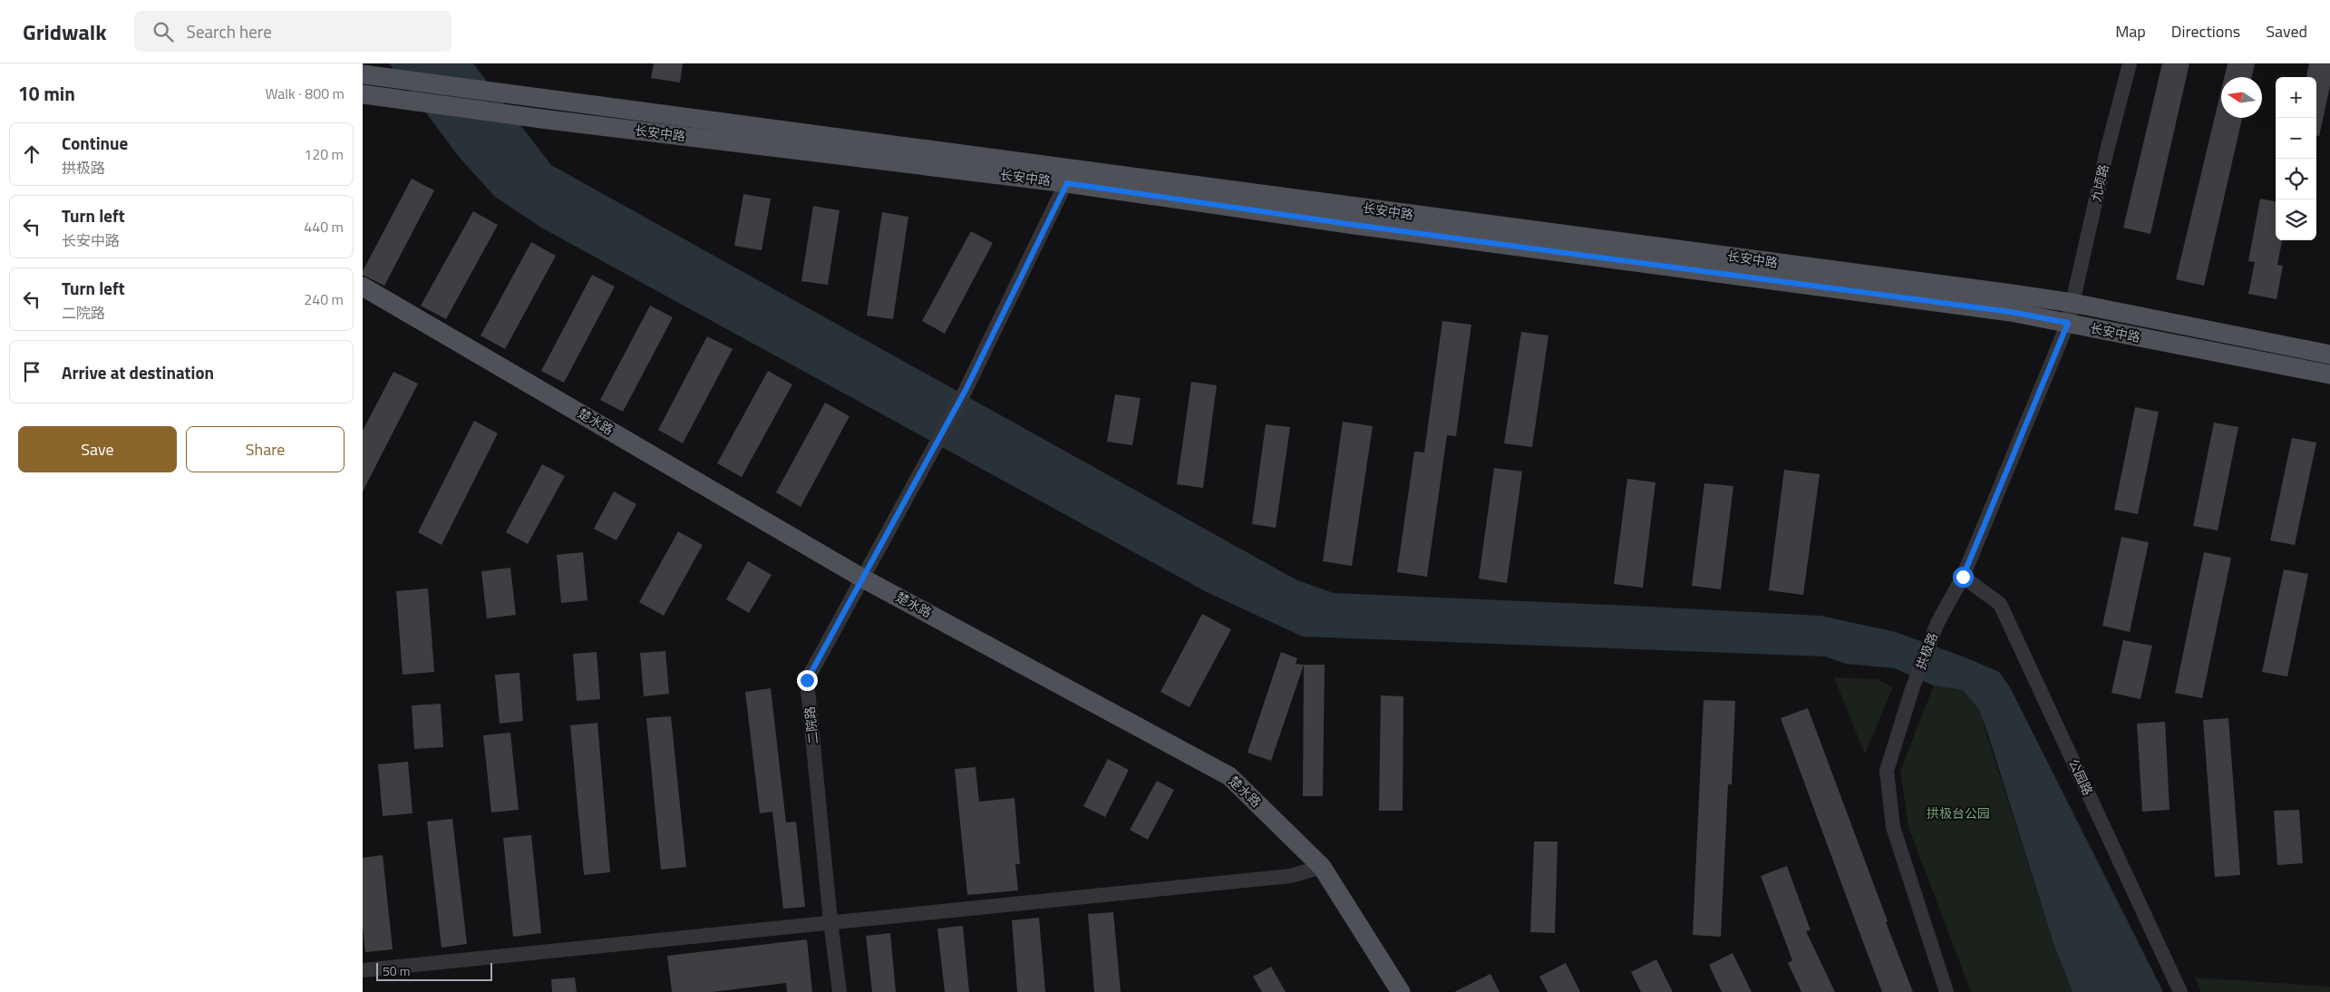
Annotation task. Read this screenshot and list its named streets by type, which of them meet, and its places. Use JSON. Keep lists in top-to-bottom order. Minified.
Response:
{"streets":{"main road":["长安中路","楚水路"],"street":["九顷路","拱极路","二院路","公园路"]},"crossings":[["长安中路","九顷路"],["长安中路","拱极路"],["长安中路","二院路"],["九顷路","拱极路"],["楚水路","二院路"],["拱极路","公园路"]],"parks":["拱极台公园"],"scale_bar":"50 m","north":"left","page":{"header":"Gridwalk","search":"Search here","nav":["Map","Directions","Saved"],"heading":["10 min","Walk · 800 m"],"map_buttons":["+","−"],"list":[["Continue","拱极路","120 m"],["Turn left","长安中路","440 m"],["Turn left","二院路","240 m"],"Arrive at destination"],"buttons":["Save","Share"],"scale":"50 m"}}
